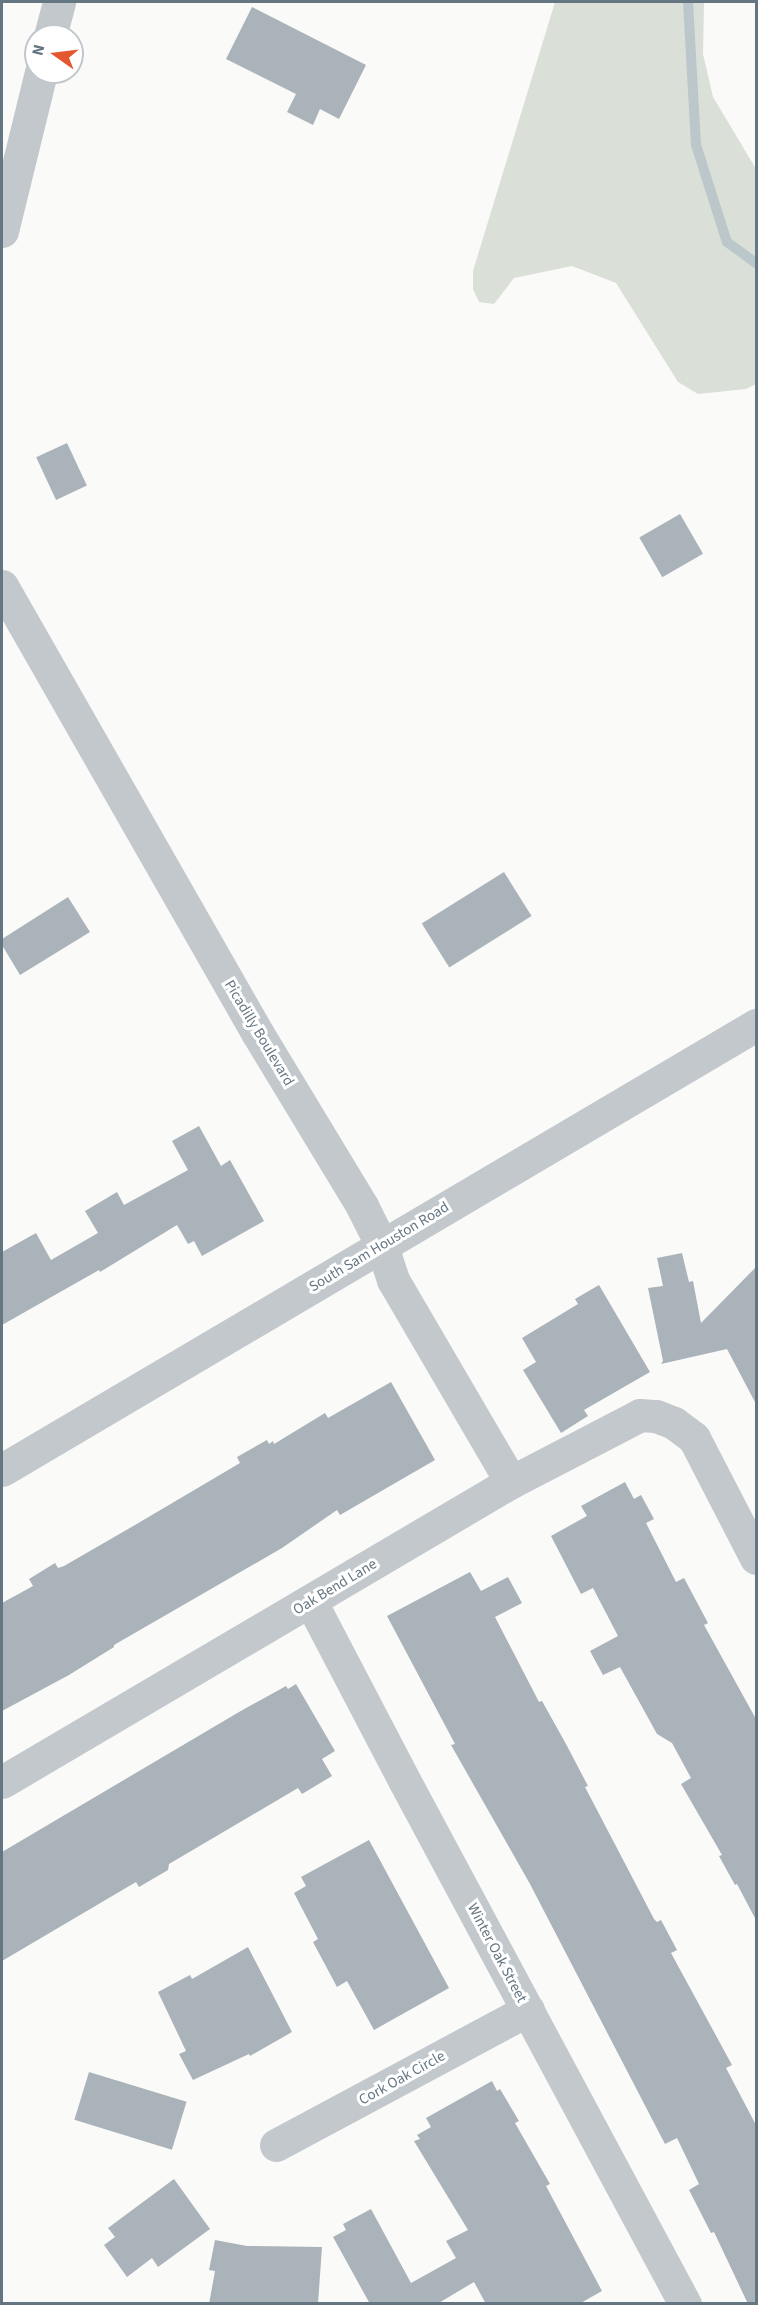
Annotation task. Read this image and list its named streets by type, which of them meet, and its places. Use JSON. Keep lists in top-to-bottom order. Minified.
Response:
{"streets":{"street":["Picadilly Boulevard","South Sam Houston Road","Oak Bend Lane","Winter Oak Street","Cork Oak Circle"]},"crossings":[["Picadilly Boulevard","South Sam Houston Road"],["Picadilly Boulevard","Oak Bend Lane"],["Oak Bend Lane","Winter Oak Street"],["Winter Oak Street","Cork Oak Circle"]],"north":"left"}
